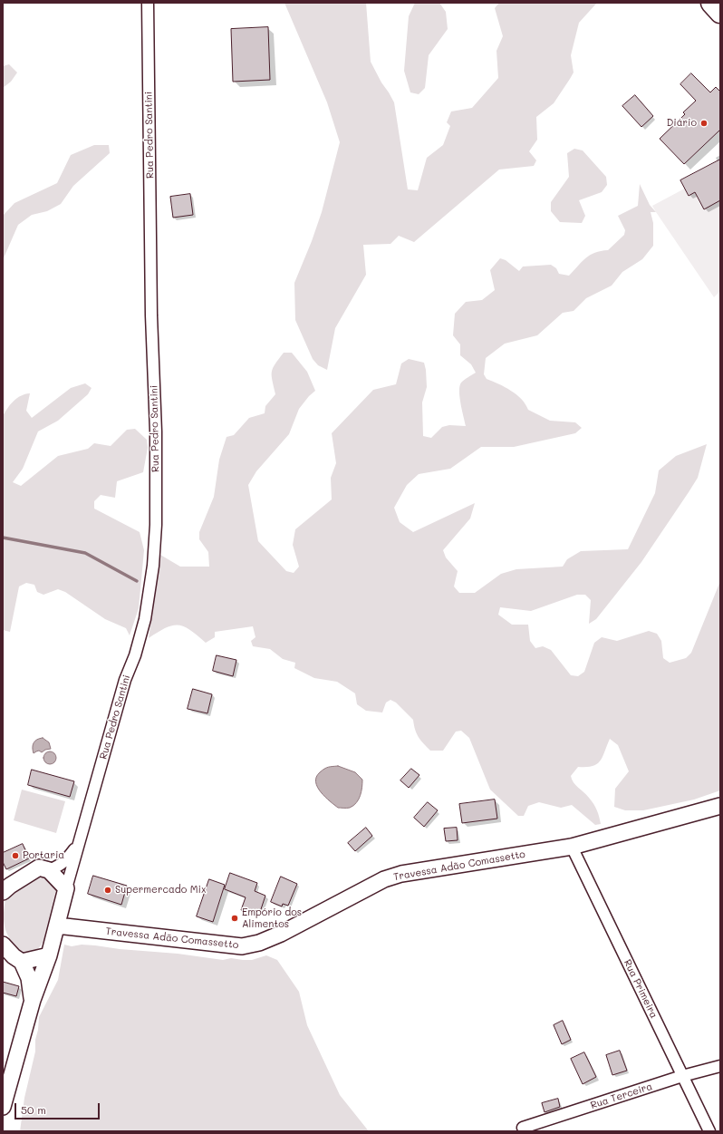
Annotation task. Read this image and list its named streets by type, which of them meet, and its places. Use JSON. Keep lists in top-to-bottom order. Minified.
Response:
{"streets":{"street":["Rua Pedro Santini","Travessa Adão Comassetto","Rua Primeira","Rua Terceira"]},"crossings":[["Travessa Adão Comassetto","Rua Primeira"],["Rua Primeira","Rua Terceira"]],"places":["Diário","Portaria","Supermercado Mix","Empório dos Alimentos"],"scale_bar":"50 m"}
